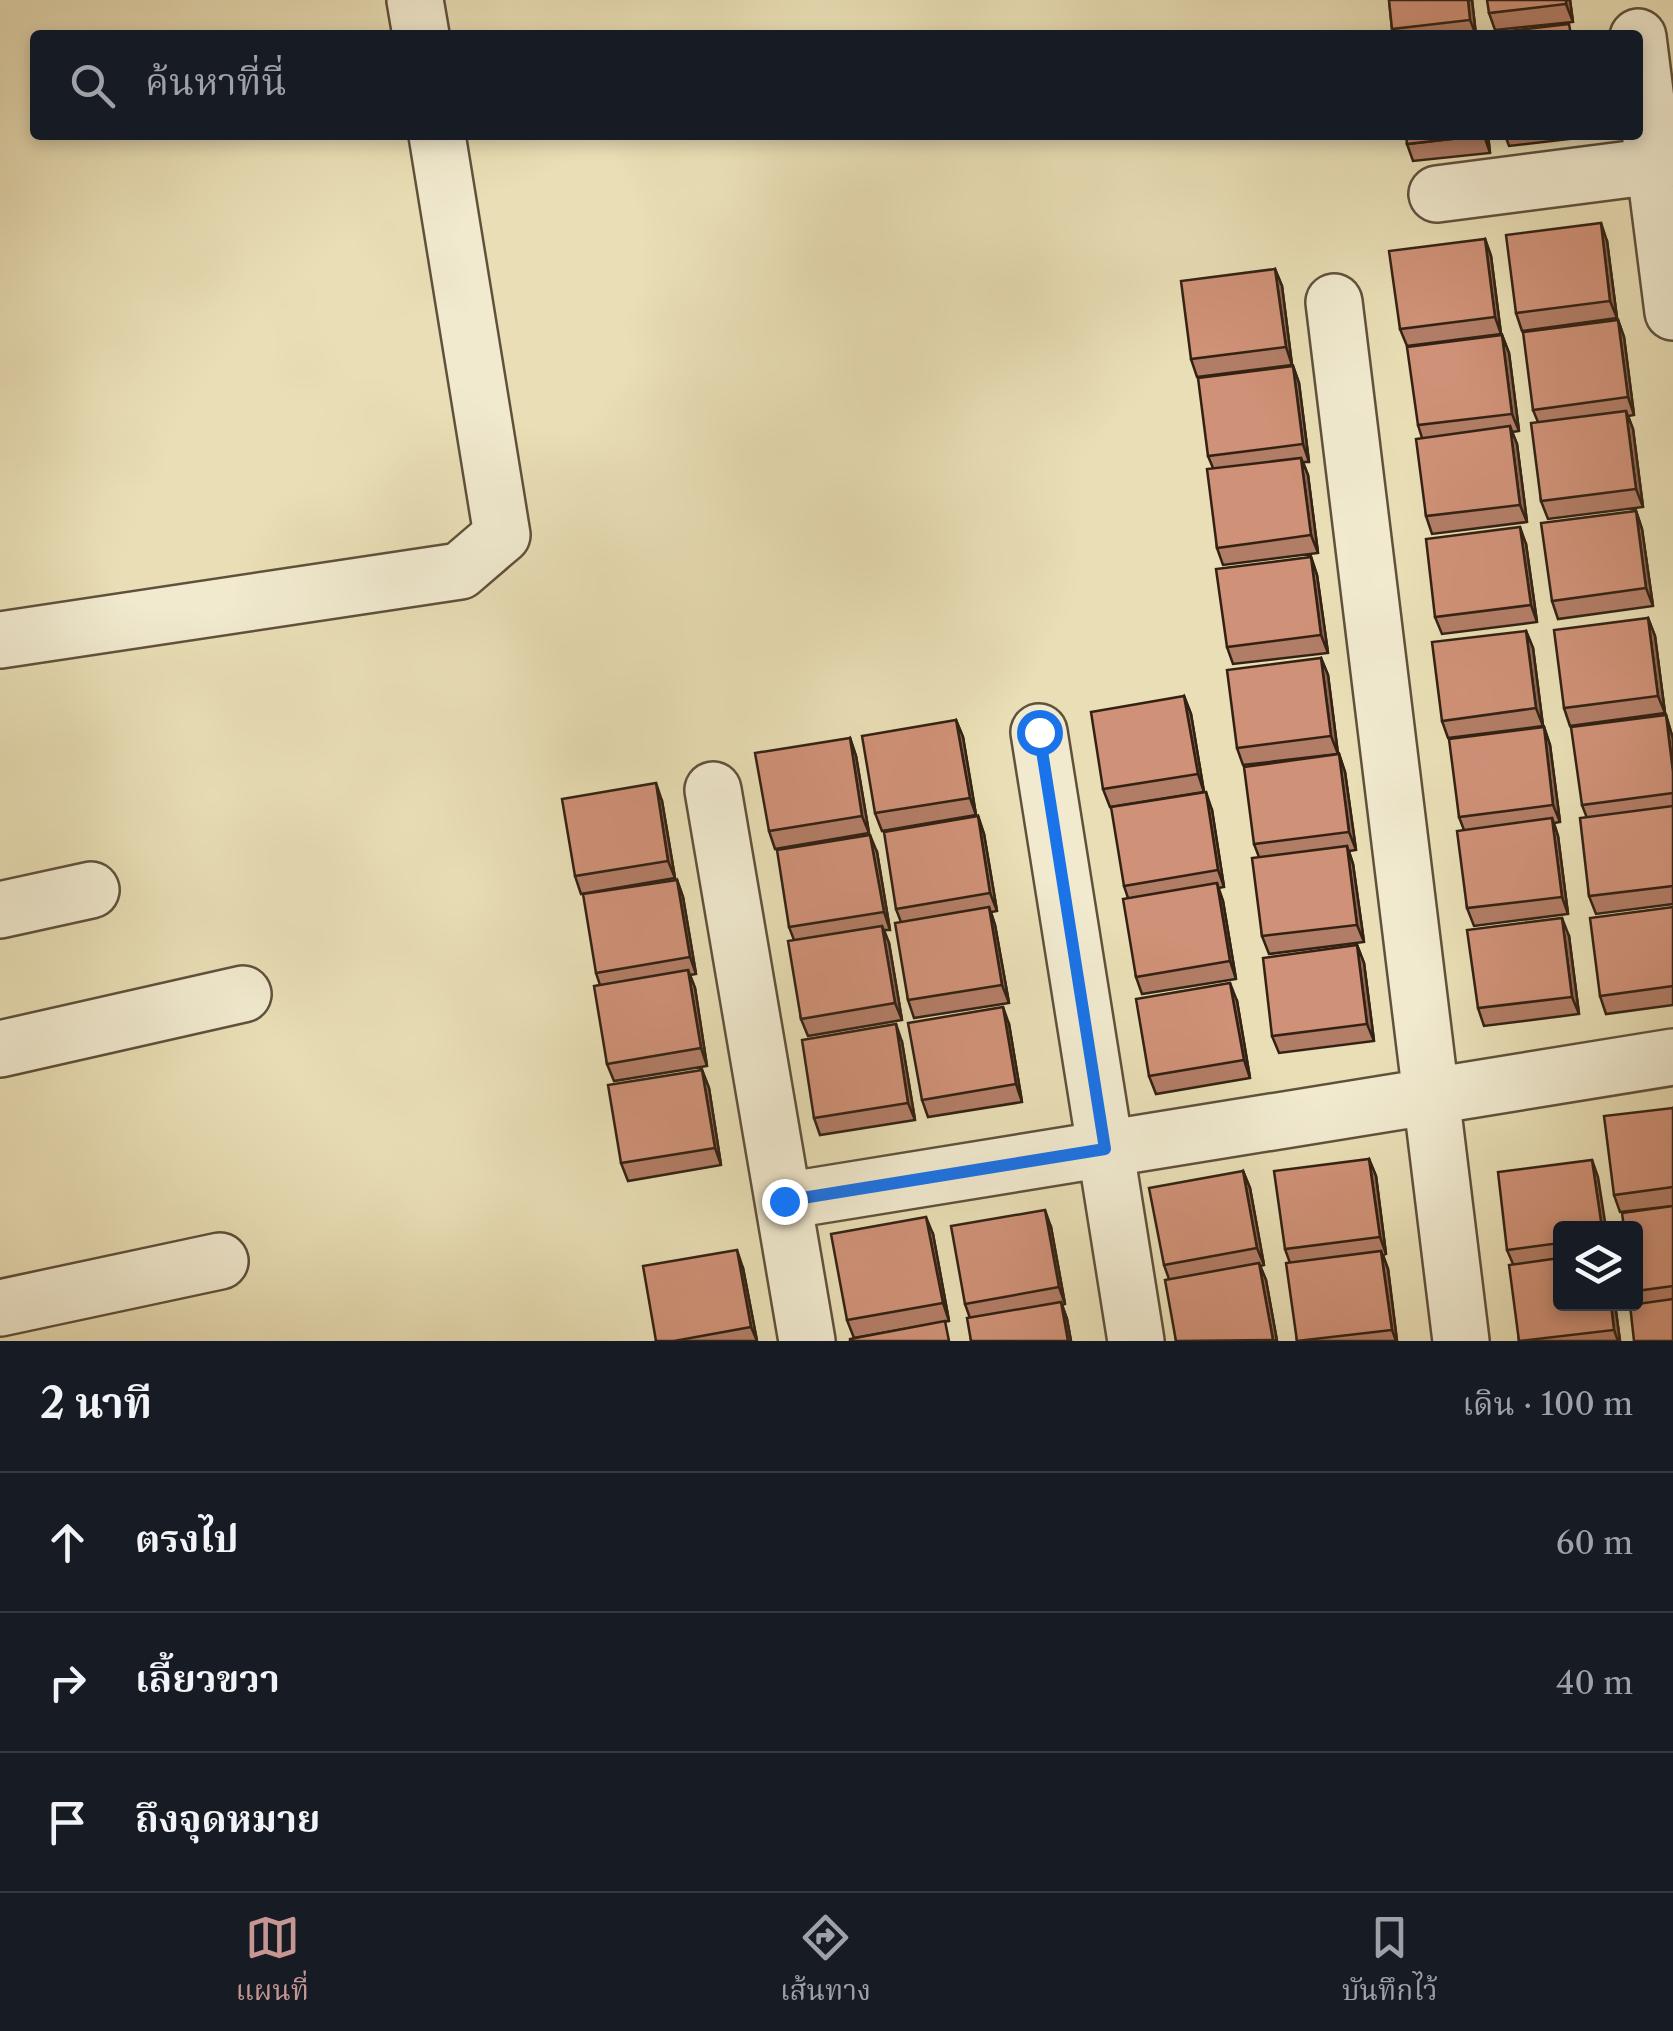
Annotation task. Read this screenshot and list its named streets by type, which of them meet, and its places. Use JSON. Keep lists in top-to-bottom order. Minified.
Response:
{"page":{"search":"ค้นหาที่นี่","heading":["2 นาที","เดิน · 100 m"],"list":[["ตรงไป","60 m"],["เลี้ยวขวา","40 m"],"ถึงจุดหมาย"],"nav":["แผนที่","เส้นทาง","บันทึกไว้"]}}
